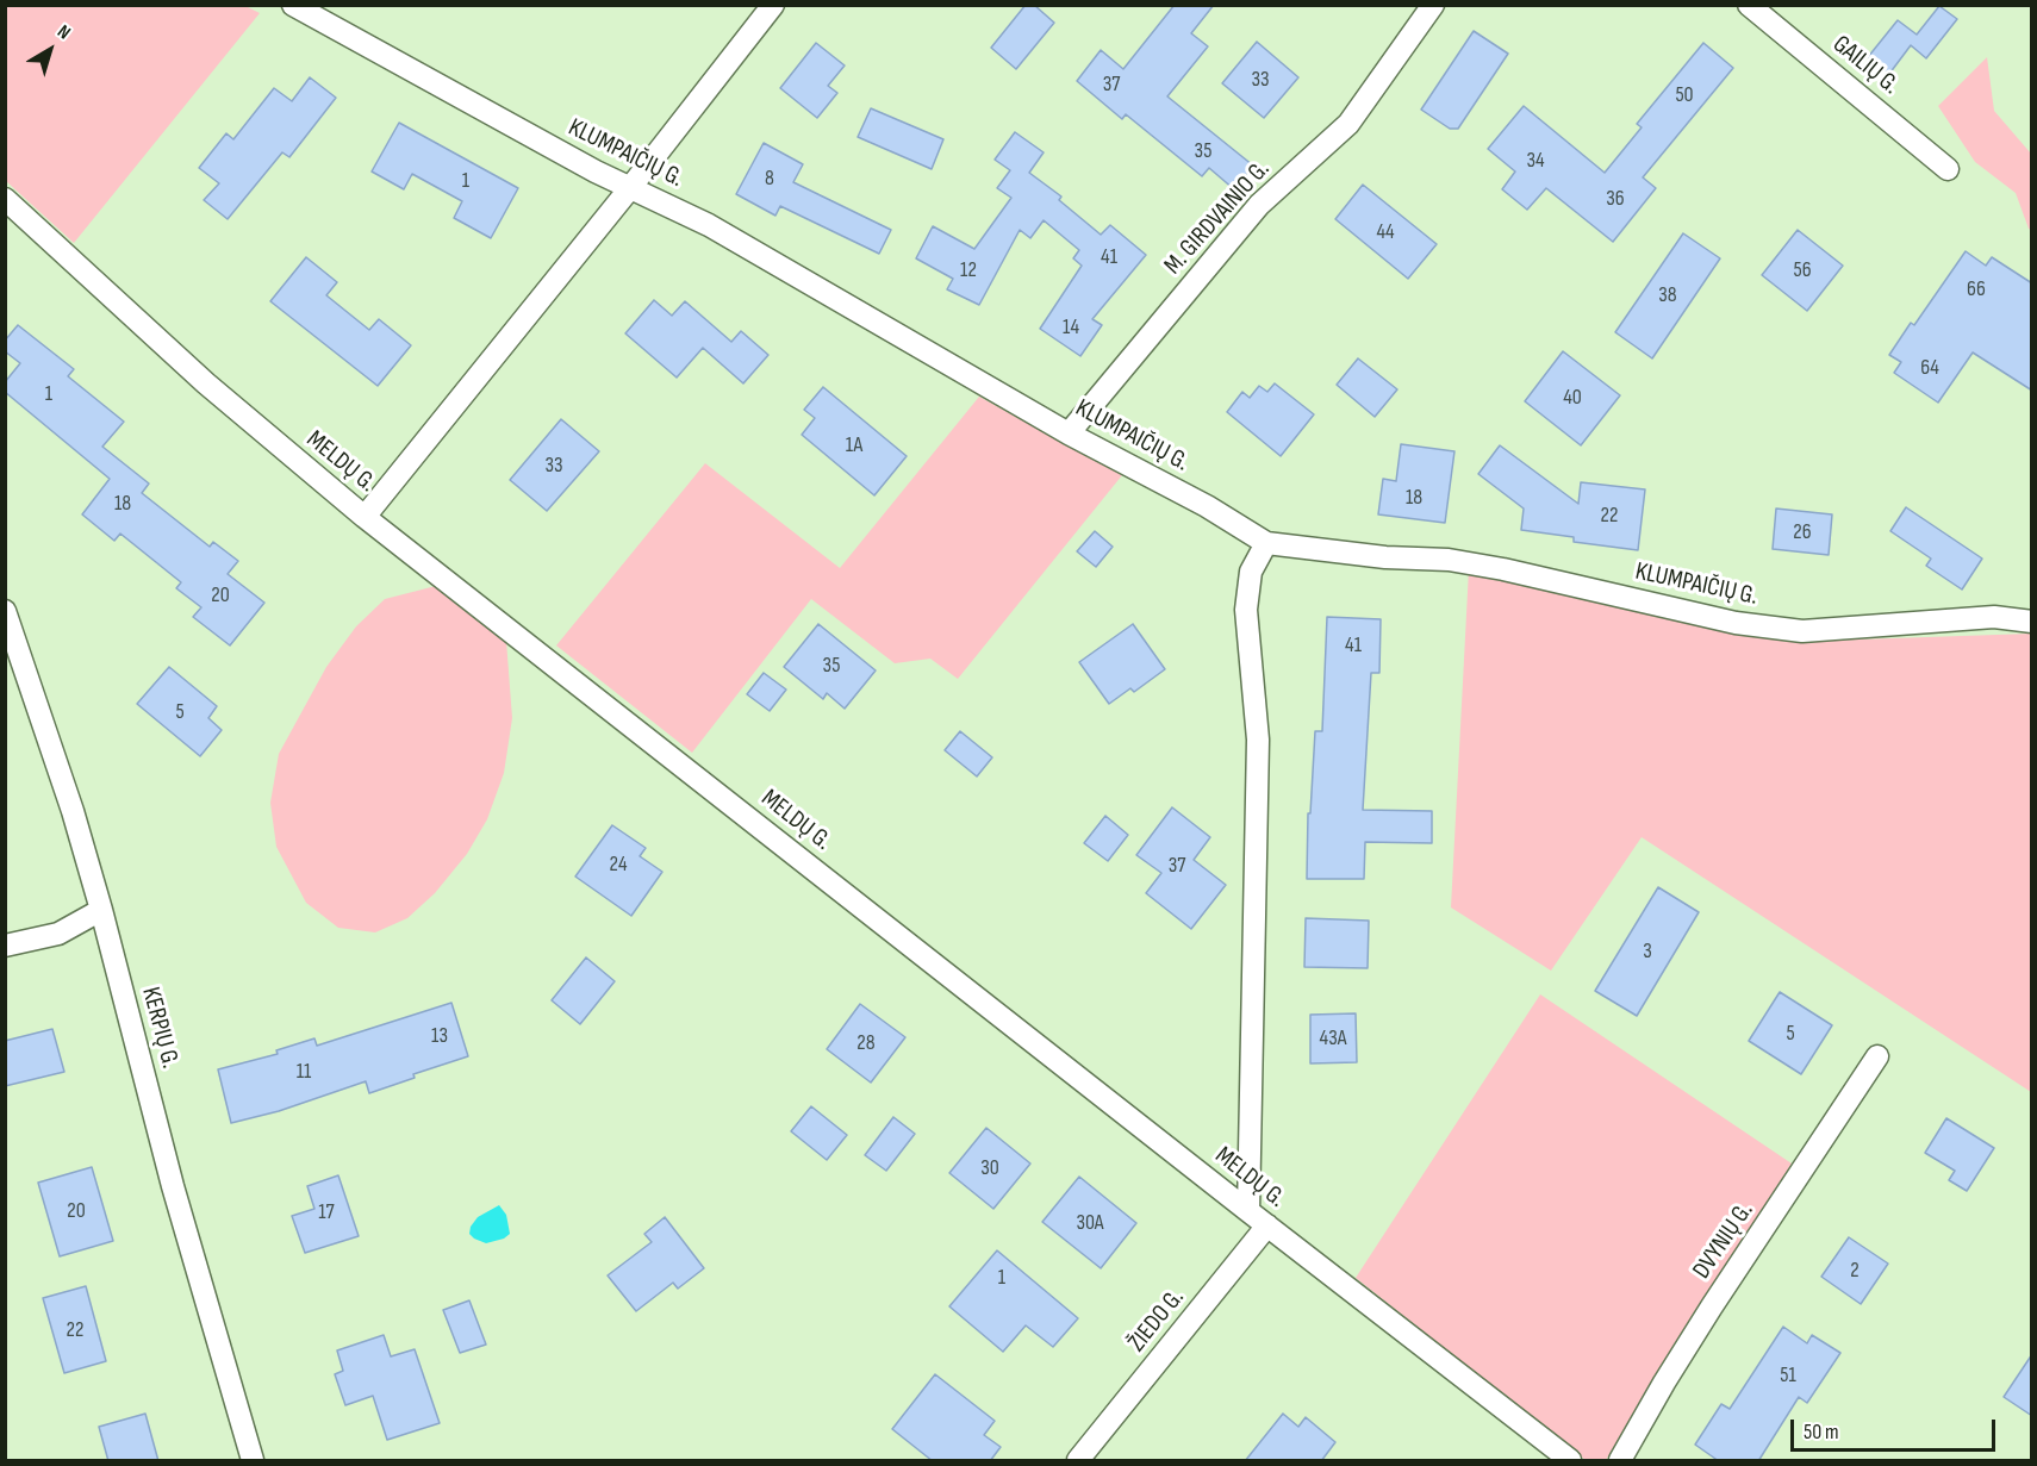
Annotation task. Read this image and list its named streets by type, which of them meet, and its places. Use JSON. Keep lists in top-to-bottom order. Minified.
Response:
{"streets":{"street":["GAILIŲ G.","KLUMPAIČIŲ G.","M. GIRDVAINIO G.","MELDŲ G.","KERPIŲ G.","DVYNIŲ G.","ŽIEDO G."]},"crossings":[["KLUMPAIČIŲ G.","M. GIRDVAINIO G."],["MELDŲ G.","ŽIEDO G."]],"house_numbers":["33","37","50","35","34","8","1","36","44","41","12","56","66","38","14","64","1","40","1A","33","18","18","22","26","20","41","35","5","24","37","3","5","13","43A","28","11","30","20","17","30A","2","1","22","51"],"scale_bar":"50 m","north":"top right"}
